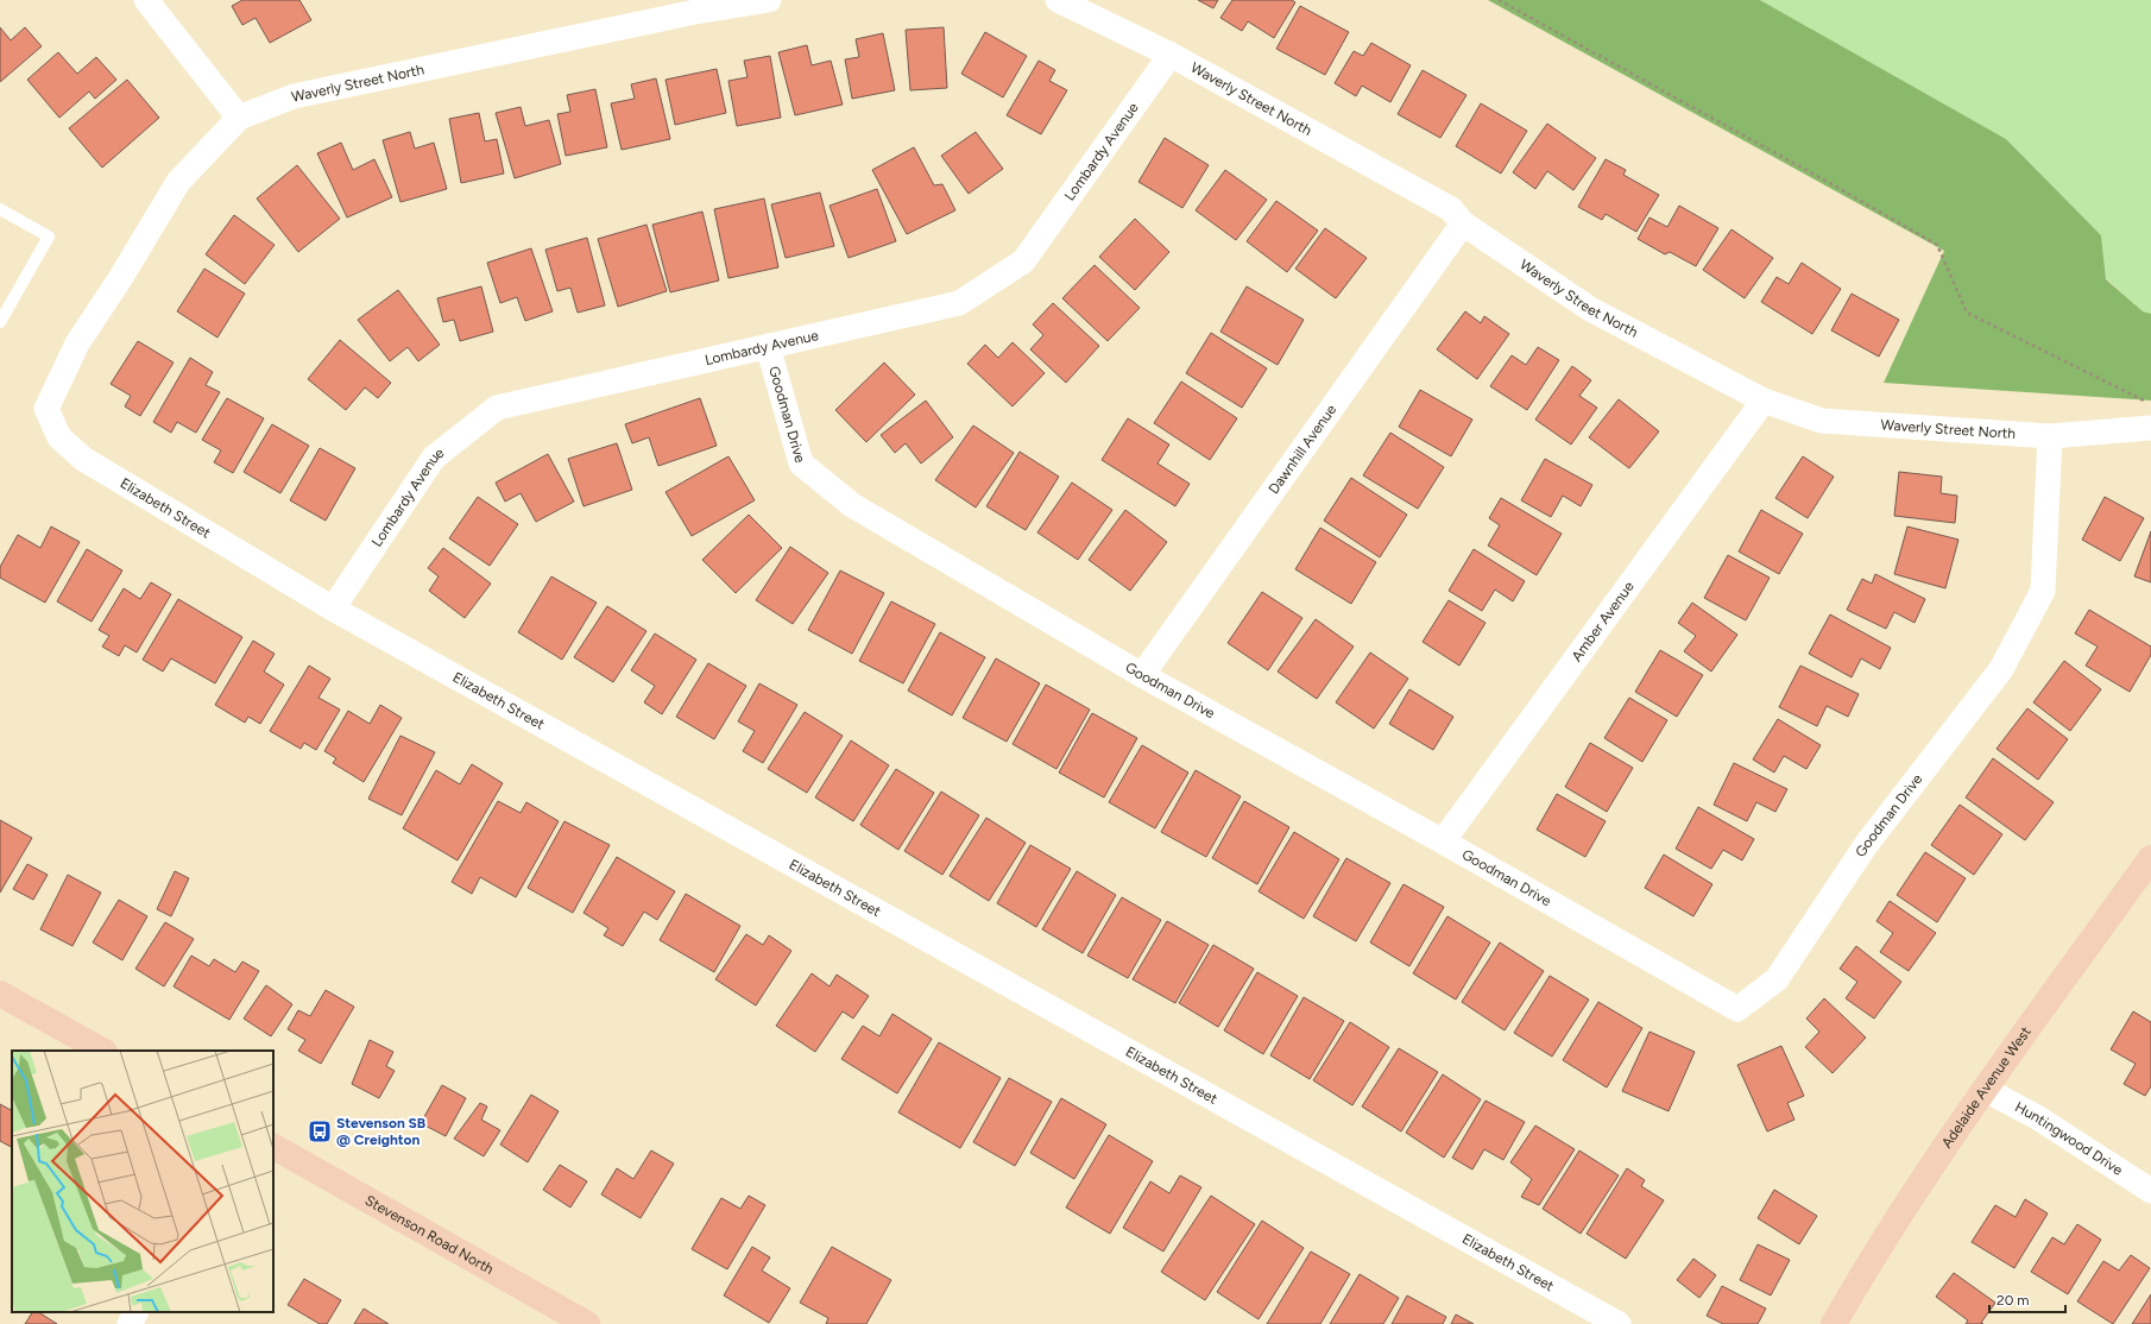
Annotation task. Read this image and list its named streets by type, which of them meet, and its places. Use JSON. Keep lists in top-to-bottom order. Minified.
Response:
{"streets":{"main road":["Adelaide Avenue West","Stevenson Road North"],"street":["Waverly Street North","Lombardy Avenue","Goodman Drive","Dawnhill Avenue","Elizabeth Street","Amber Avenue","Huntingwood Drive"]},"crossings":[["Waverly Street North","Lombardy Avenue"],["Waverly Street North","Goodman Drive"],["Waverly Street North","Dawnhill Avenue"],["Waverly Street North","Elizabeth Street"],["Waverly Street North","Amber Avenue"],["Lombardy Avenue","Goodman Drive"],["Lombardy Avenue","Elizabeth Street"],["Goodman Drive","Dawnhill Avenue"],["Goodman Drive","Amber Avenue"],["Adelaide Avenue West","Huntingwood Drive"]],"places":{"bus stop":["Stevenson SB @ Creighton"]},"scale_bar":"20 m"}
